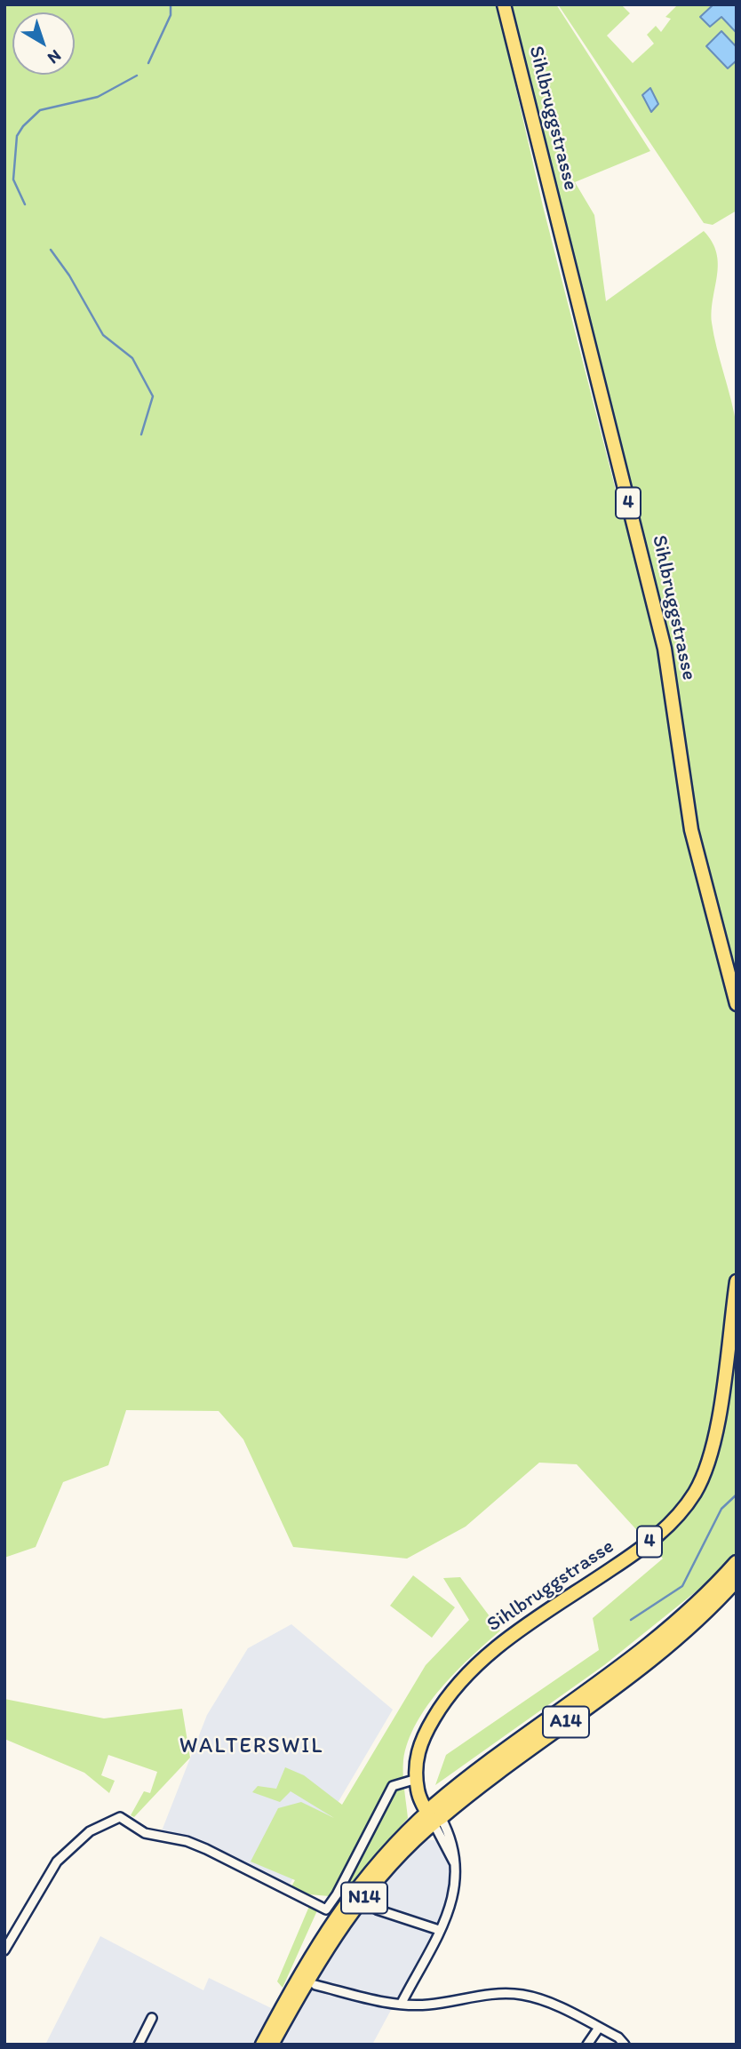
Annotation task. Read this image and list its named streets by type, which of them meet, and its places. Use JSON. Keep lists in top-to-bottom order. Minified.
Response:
{"streets":{"highway":["A14"],"main road":["Sihlbruggstrasse","4","N14"]},"crossings":[["A14","N14"]],"districts":["WALTERSWIL"],"north":"bottom right"}
